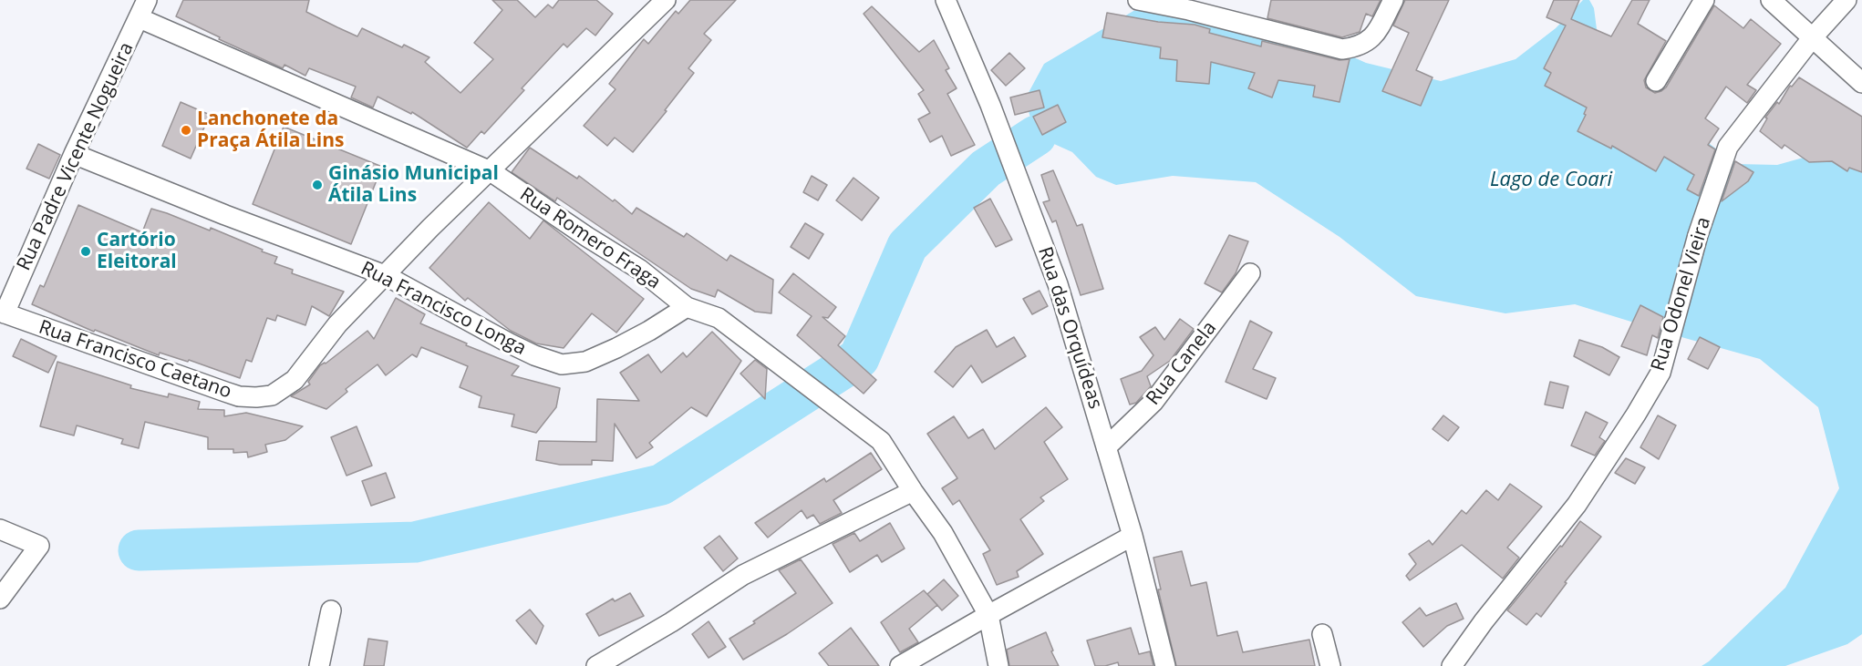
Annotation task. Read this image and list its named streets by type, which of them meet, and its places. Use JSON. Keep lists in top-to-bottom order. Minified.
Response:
{"streets":{"street":["Rua Padre Vicente Nogueira","Rua Romero Fraga","Rua Odonel Vieira","Rua Francisco Longa","Rua das Orquídeas","Rua Francisco Caetano","Rua Canela"]},"crossings":[["Rua Padre Vicente Nogueira","Rua Romero Fraga"],["Rua Padre Vicente Nogueira","Rua Francisco Longa"],["Rua Padre Vicente Nogueira","Rua Francisco Caetano"],["Rua Romero Fraga","Rua Francisco Longa"],["Rua Francisco Longa","Rua Francisco Caetano"],["Rua das Orquídeas","Rua Canela"]],"water":["Lago de Coari"],"places":["Lanchonete da Praça Átila Lins","Ginásio Municipal Átila Lins","Cartório Eleitoral"]}
